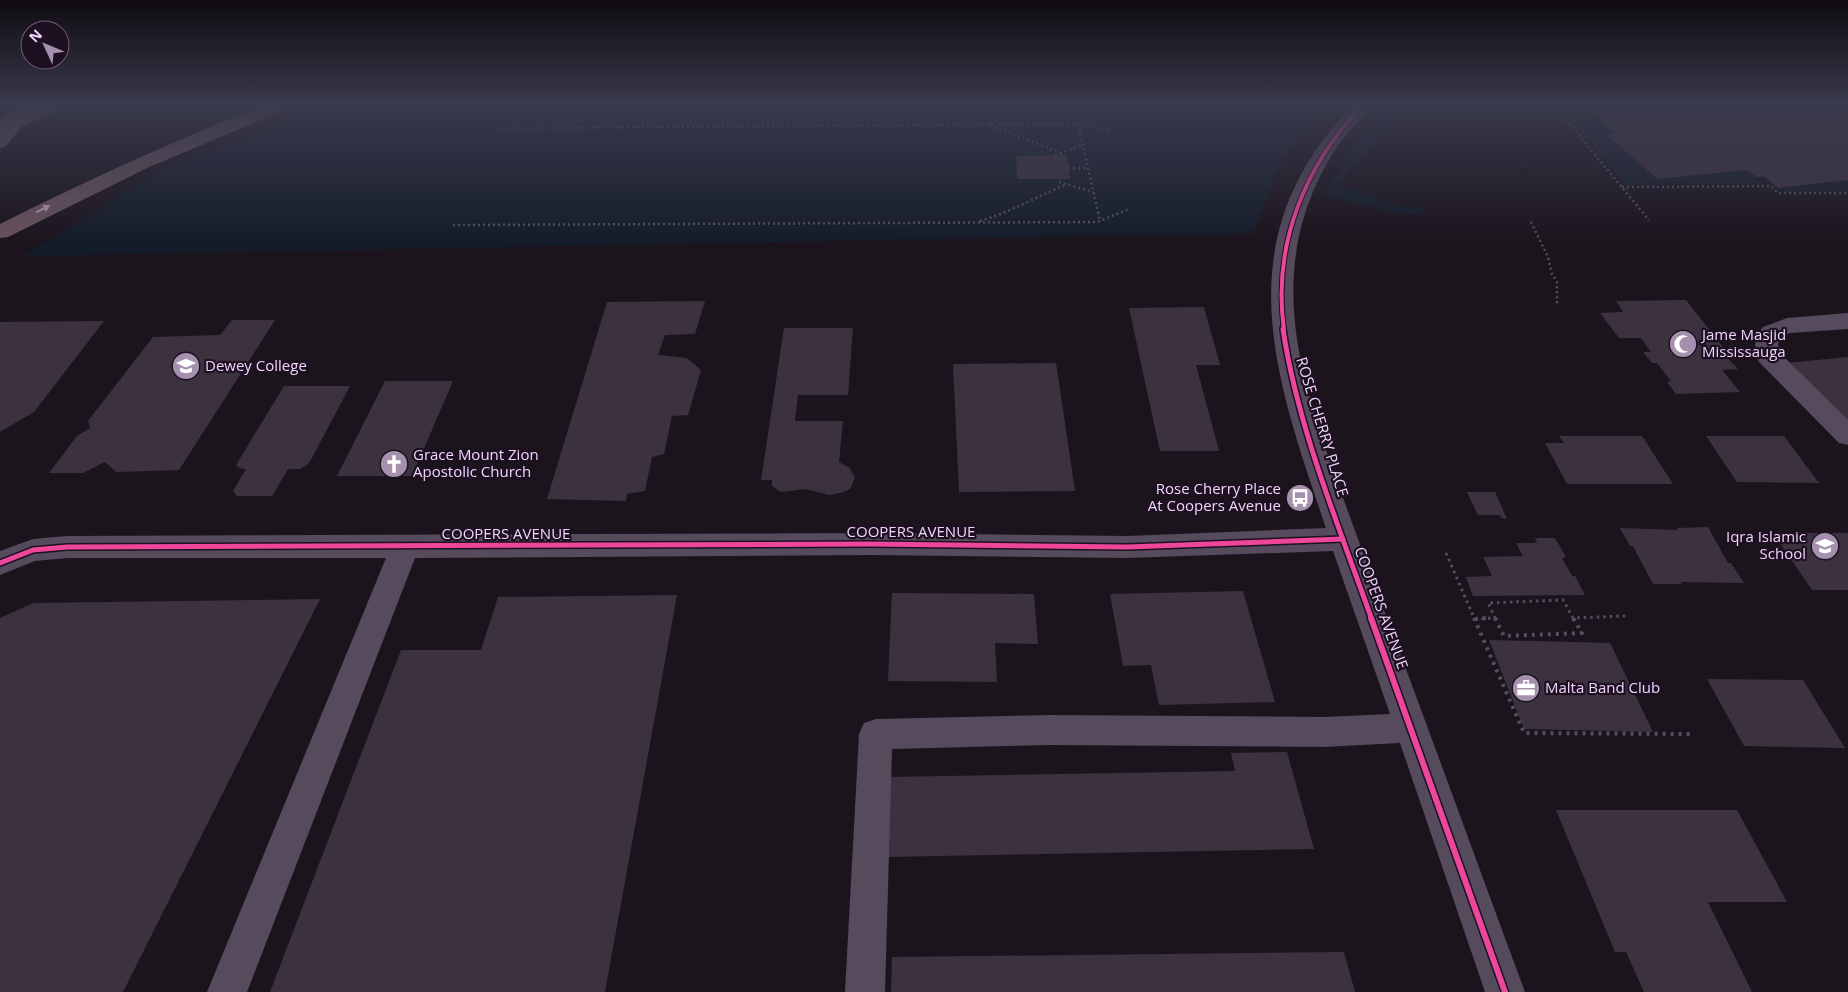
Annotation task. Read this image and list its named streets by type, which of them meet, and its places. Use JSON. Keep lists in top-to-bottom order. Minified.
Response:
{"streets":{"street":["ROSE CHERRY PLACE","COOPERS AVENUE"]},"crossings":[["ROSE CHERRY PLACE","COOPERS AVENUE"]],"places":{"mosque":["Jame Masjid Mississauga"],"school or university":["Dewey College","Iqra Islamic School"],"church":["Grace Mount Zion Apostolic Church"],"bus stop":["Rose Cherry Place At Coopers Avenue"],"office":["Malta Band Club"]},"north":"top left"}
